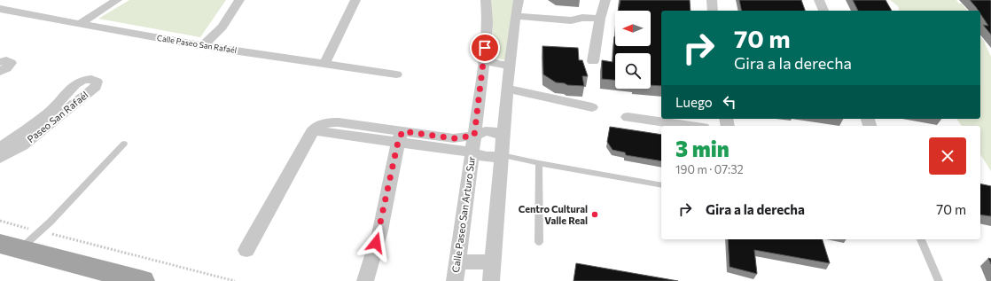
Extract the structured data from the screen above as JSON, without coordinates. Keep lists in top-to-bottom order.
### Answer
{
  "streets": {
    "street": ["Calle Paseo San Rafaél", "Paseo San Rafaél", "Calle Paseo San Arturo Sur"]
  },
  "places": ["Centro Cultural Valle Real"],
  "north": "left",
  "page": {
    "turn": ["70 m", "Gira a la derecha"],
    "then": "Luego",
    "heading": ["3 min", "190 m · 07:32"],
    "list": [
      {
        "name": "Gira a la derecha",
        "value": "70 m"
      }
    ]
  }
}
